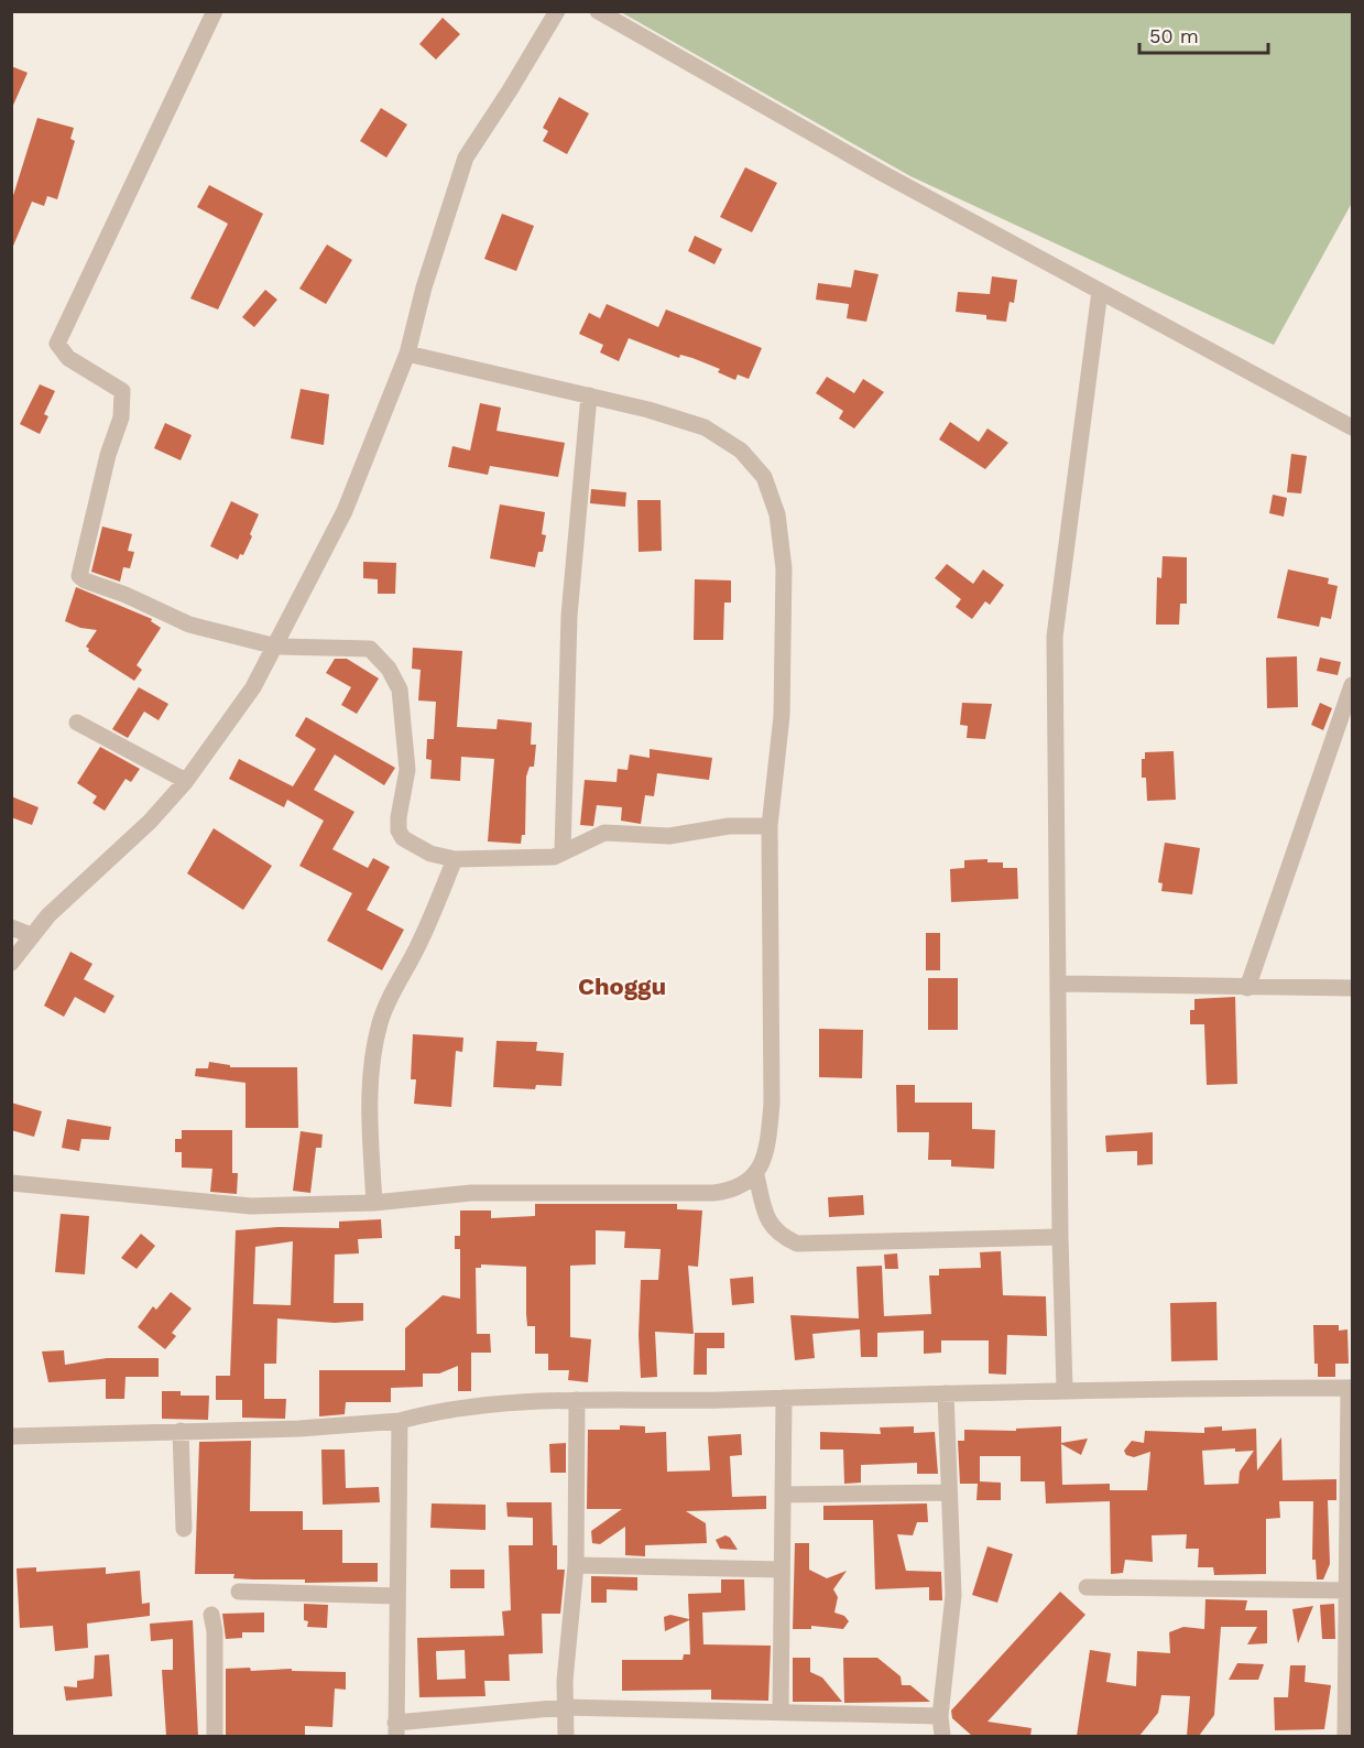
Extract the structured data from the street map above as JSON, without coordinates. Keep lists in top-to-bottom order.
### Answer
{
  "districts": ["Choggu"],
  "scale_bar": "50 m"
}
